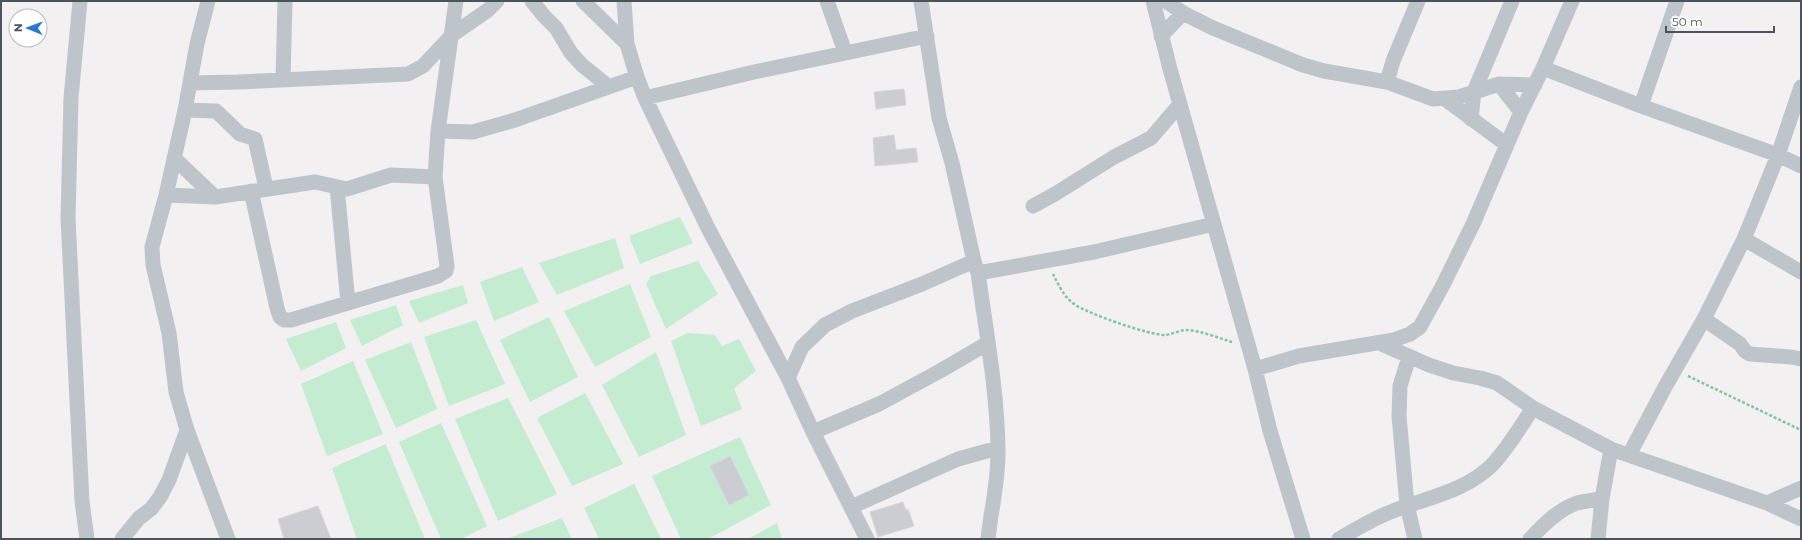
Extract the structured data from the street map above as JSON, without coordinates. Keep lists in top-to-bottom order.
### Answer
{
  "scale_bar": "50 m",
  "north": "left"
}
